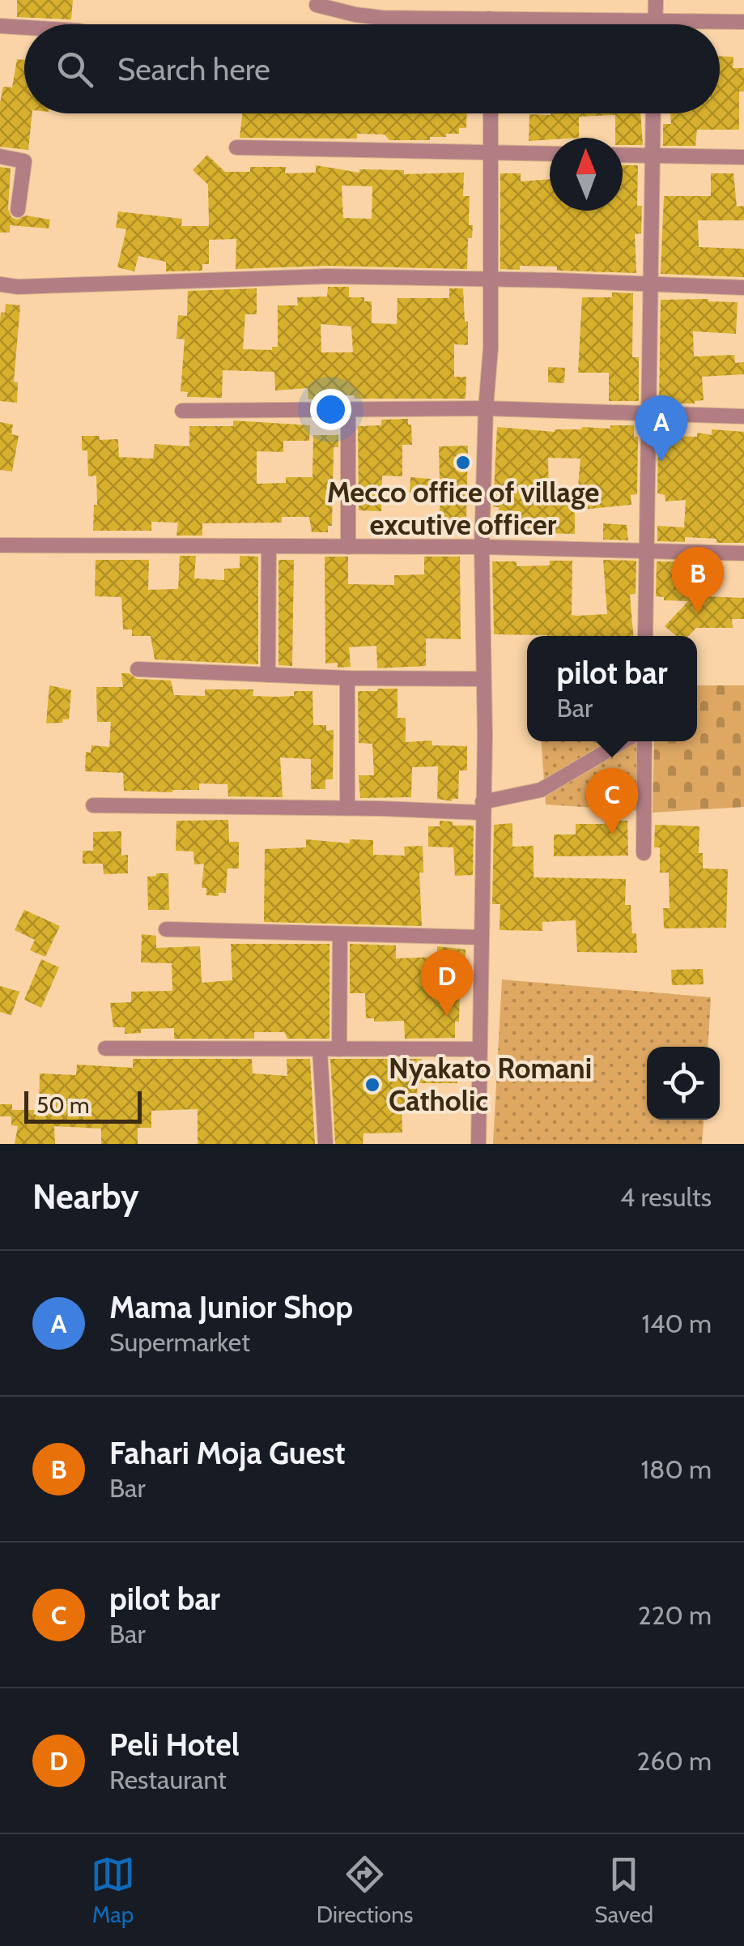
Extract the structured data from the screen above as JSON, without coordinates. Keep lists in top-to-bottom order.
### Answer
{
  "places": ["Mecco office of village excutive officer", "Nyakato Romani Catholic"],
  "scale_bar": "50 m",
  "north": "top",
  "page": {
    "search": "Search here",
    "pins": [
      "A",
      "B",
      "C",
      "D"
    ],
    "popup": ["pilot bar", "Bar"],
    "scale": "50 m",
    "heading": ["Nearby", "4 results"],
    "list": [
      {
        "mark": "A",
        "name": "Mama Junior Shop",
        "note": "Supermarket",
        "value": "140 m"
      },
      {
        "mark": "B",
        "name": "Fahari Moja Guest",
        "note": "Bar",
        "value": "180 m"
      },
      {
        "mark": "C",
        "name": "pilot bar",
        "note": "Bar",
        "value": "220 m"
      },
      {
        "mark": "D",
        "name": "Peli Hotel",
        "note": "Restaurant",
        "value": "260 m"
      }
    ],
    "nav": ["Map", "Directions", "Saved"]
  }
}
